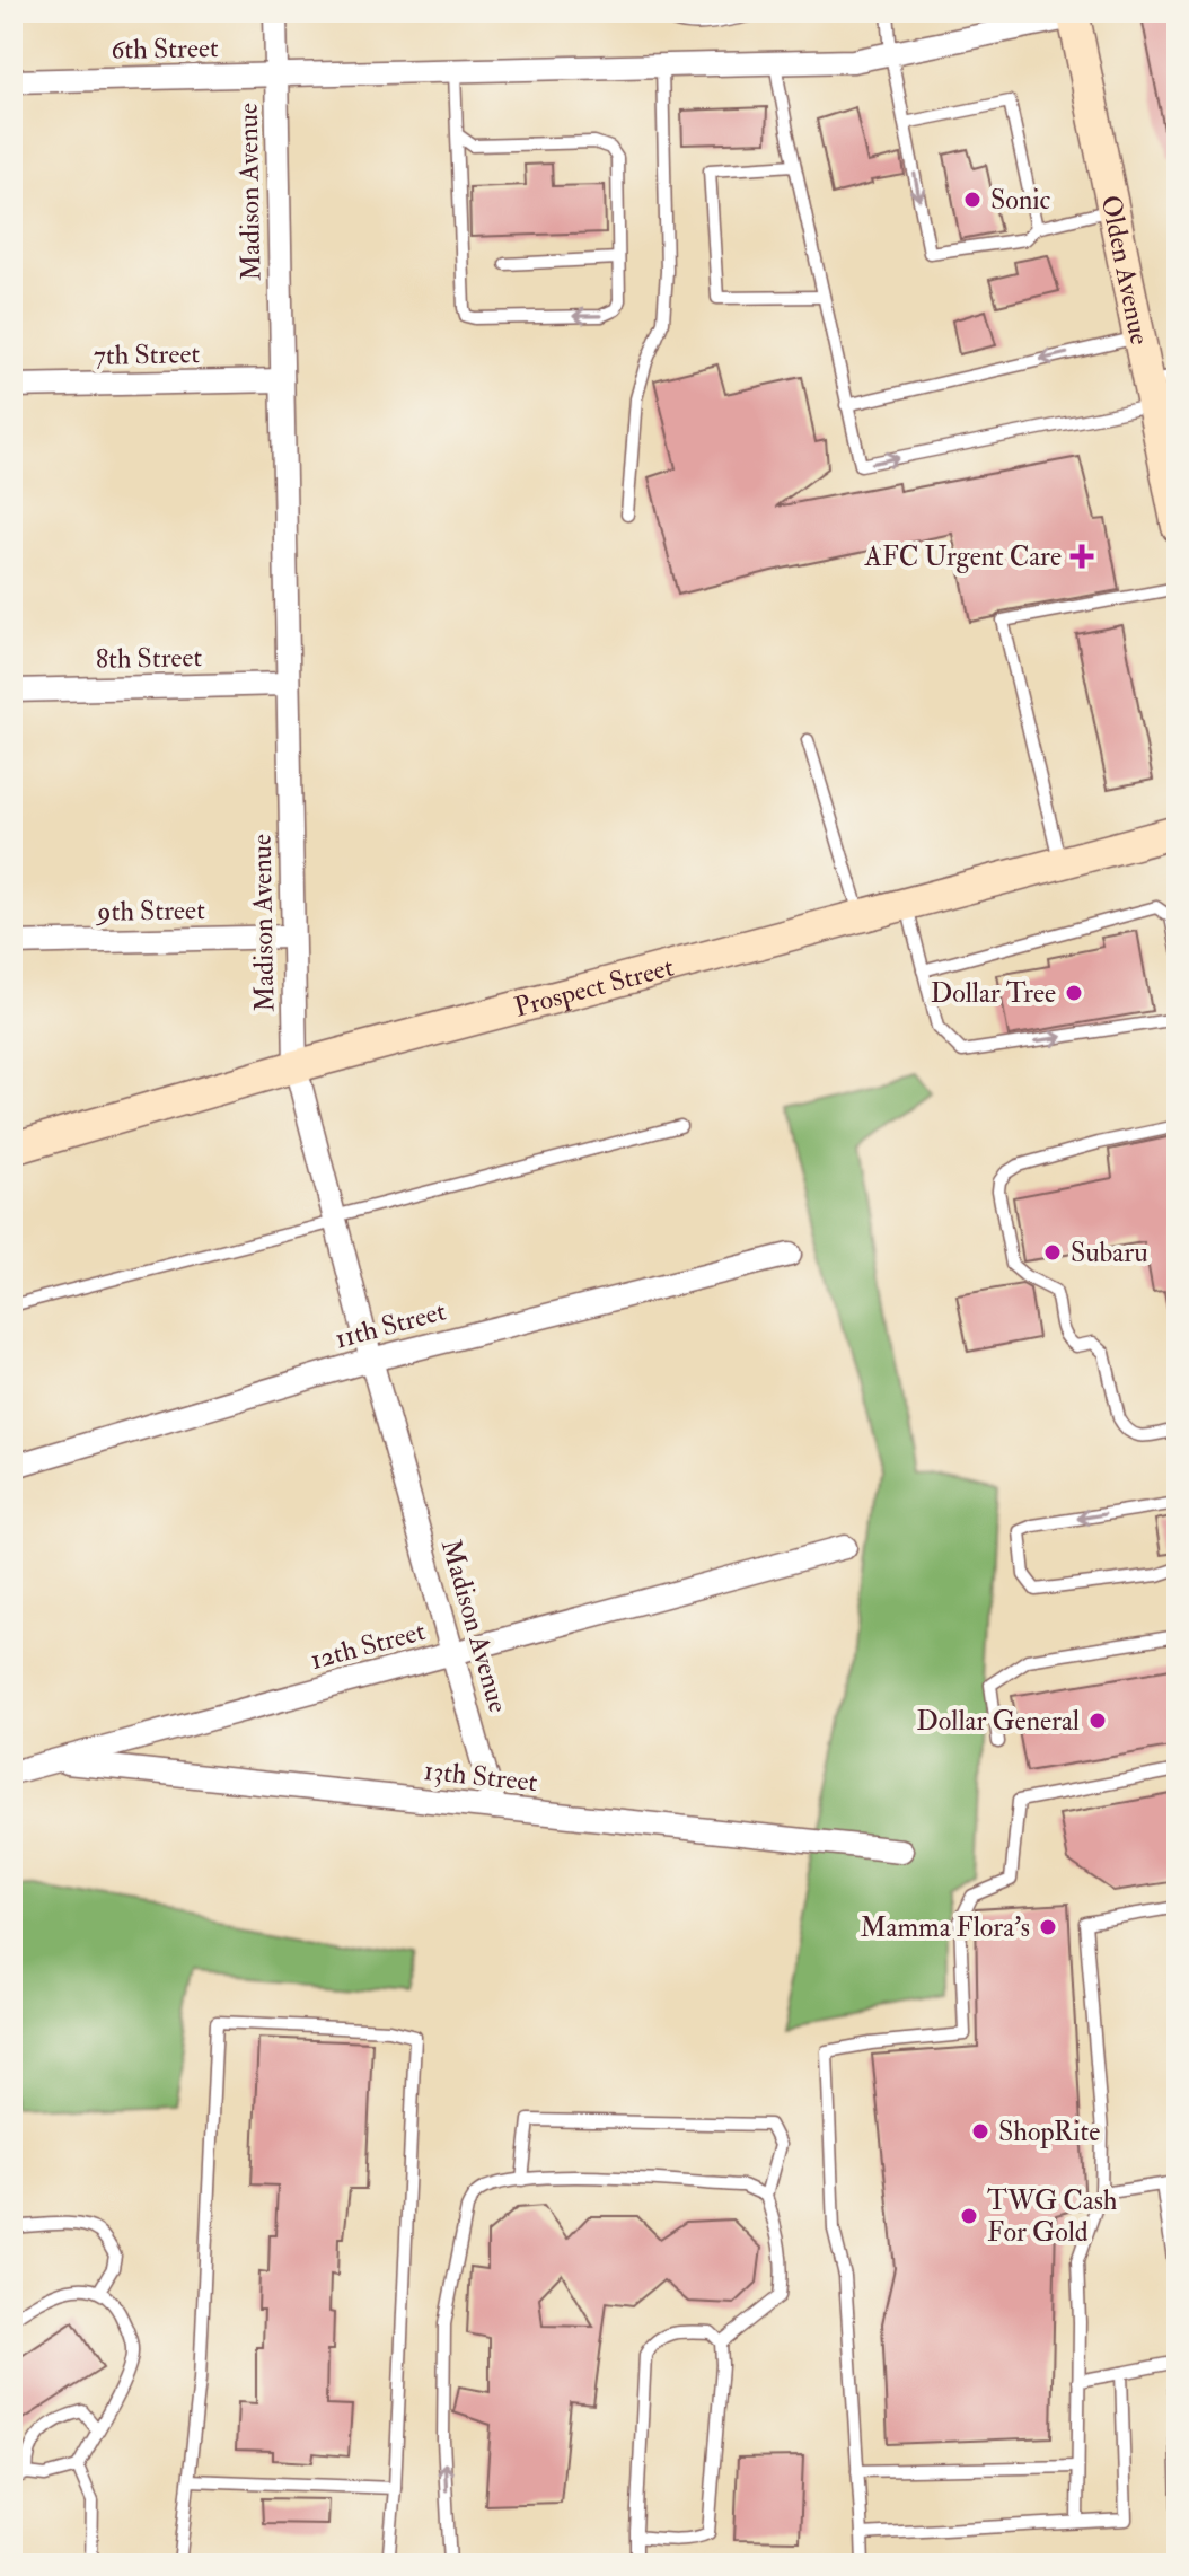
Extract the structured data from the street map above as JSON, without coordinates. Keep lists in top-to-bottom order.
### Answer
{
  "streets": {
    "street": [
      "6th Street",
      "Madison Avenue",
      "Olden Avenue",
      "7th Street",
      "8th Street",
      "9th Street",
      "Prospect Street",
      "11th Street",
      "12th Street",
      "13th Street"
    ]
  },
  "crossings": [
    ["6th Street", "Madison Avenue"],
    ["6th Street", "Olden Avenue"],
    ["Madison Avenue", "7th Street"],
    ["Madison Avenue", "8th Street"],
    ["Madison Avenue", "9th Street"],
    ["Madison Avenue", "Prospect Street"],
    ["Madison Avenue", "11th Street"],
    ["Madison Avenue", "12th Street"],
    ["Madison Avenue", "13th Street"],
    ["12th Street", "13th Street"]
  ],
  "places": {
    "other": [
      "Sonic",
      "Dollar Tree",
      "Subaru",
      "Dollar General",
      "Mamma Flora's",
      "ShopRite",
      "TWG Cash For Gold"
    ],
    "health": ["AFC Urgent Care"]
  }
}
